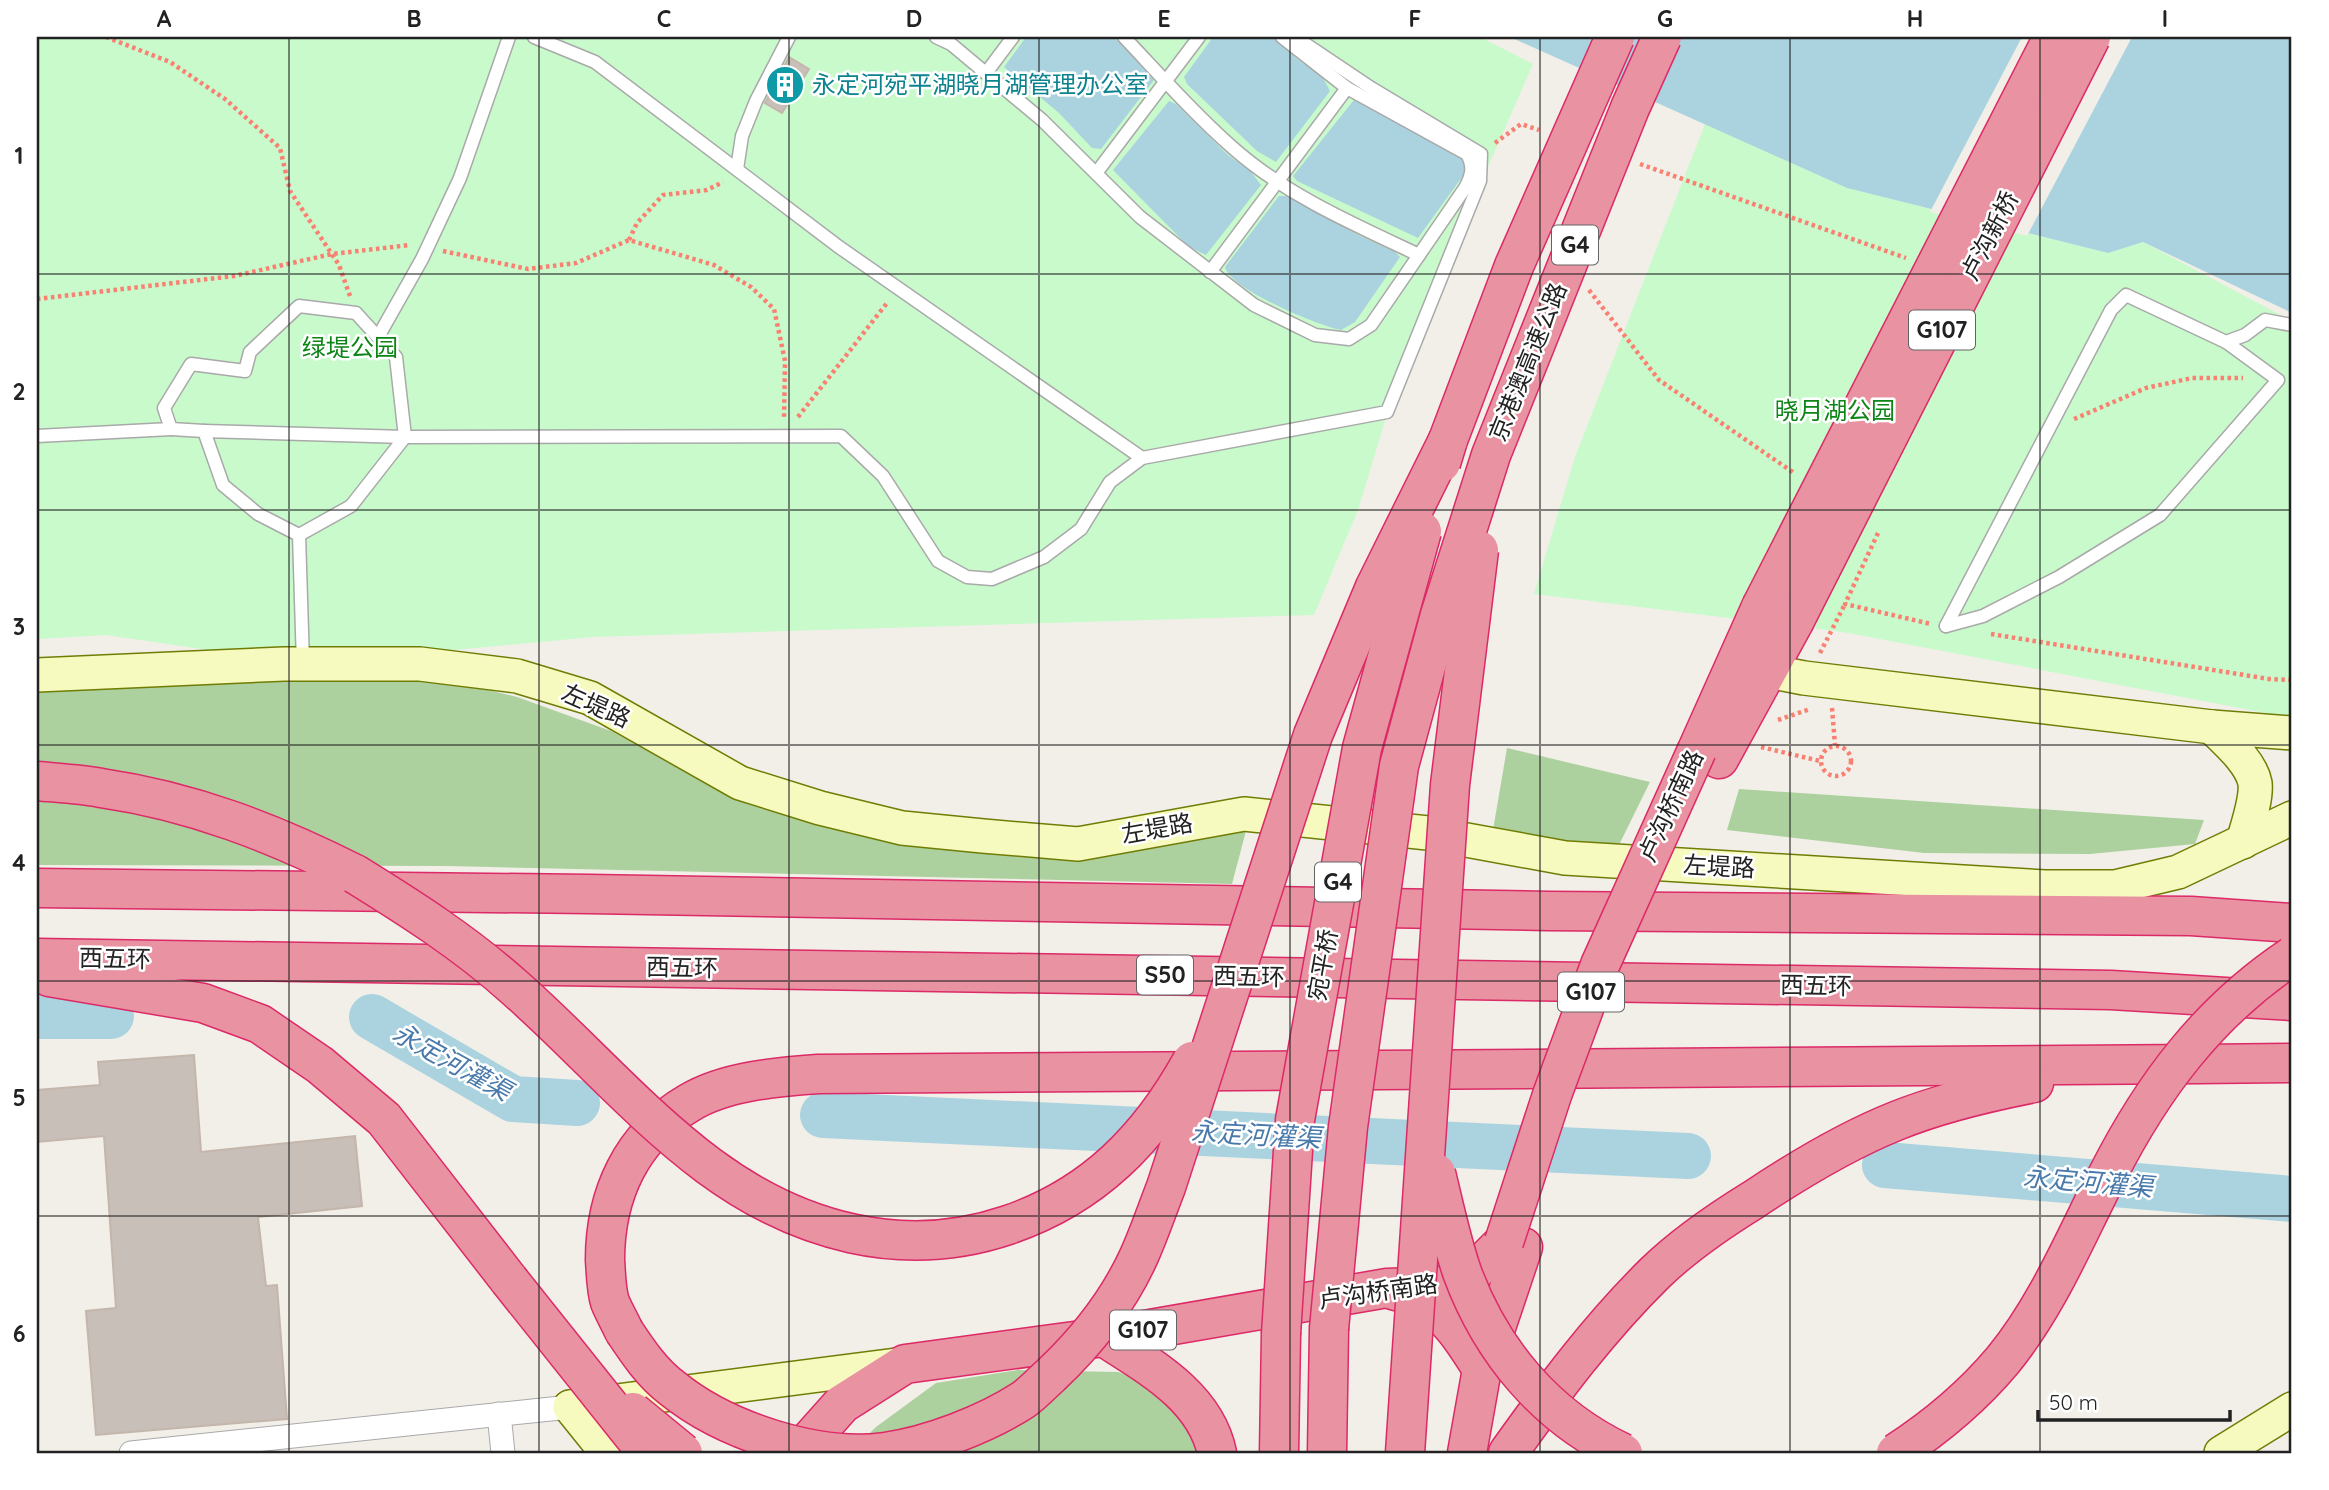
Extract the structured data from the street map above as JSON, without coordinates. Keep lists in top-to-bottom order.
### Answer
{
  "streets": {
    "highway": [
      "卢沟新桥",
      "G4",
      "G107",
      "京港澳高速公路",
      "卢沟桥南路",
      "西五环",
      "宛平桥",
      "S50"
    ],
    "main road": ["左堤路"]
  },
  "crossings": [
    ["卢沟新桥", "卢沟桥南路"],
    ["京港澳高速公路", "宛平桥"]
  ],
  "water": ["永定河灌渠"],
  "parks": ["绿堤公园", "晓月湖公园"],
  "places": {
    "building": ["永定河宛平湖晓月湖管理办公室"]
  },
  "scale_bar": "50 m",
  "grid": {
    "columns": [
      "A",
      "B",
      "C",
      "D",
      "E",
      "F",
      "G",
      "H",
      "I"
    ],
    "rows": [
      "1",
      "2",
      "3",
      "4",
      "5",
      "6"
    ]
  }
}
